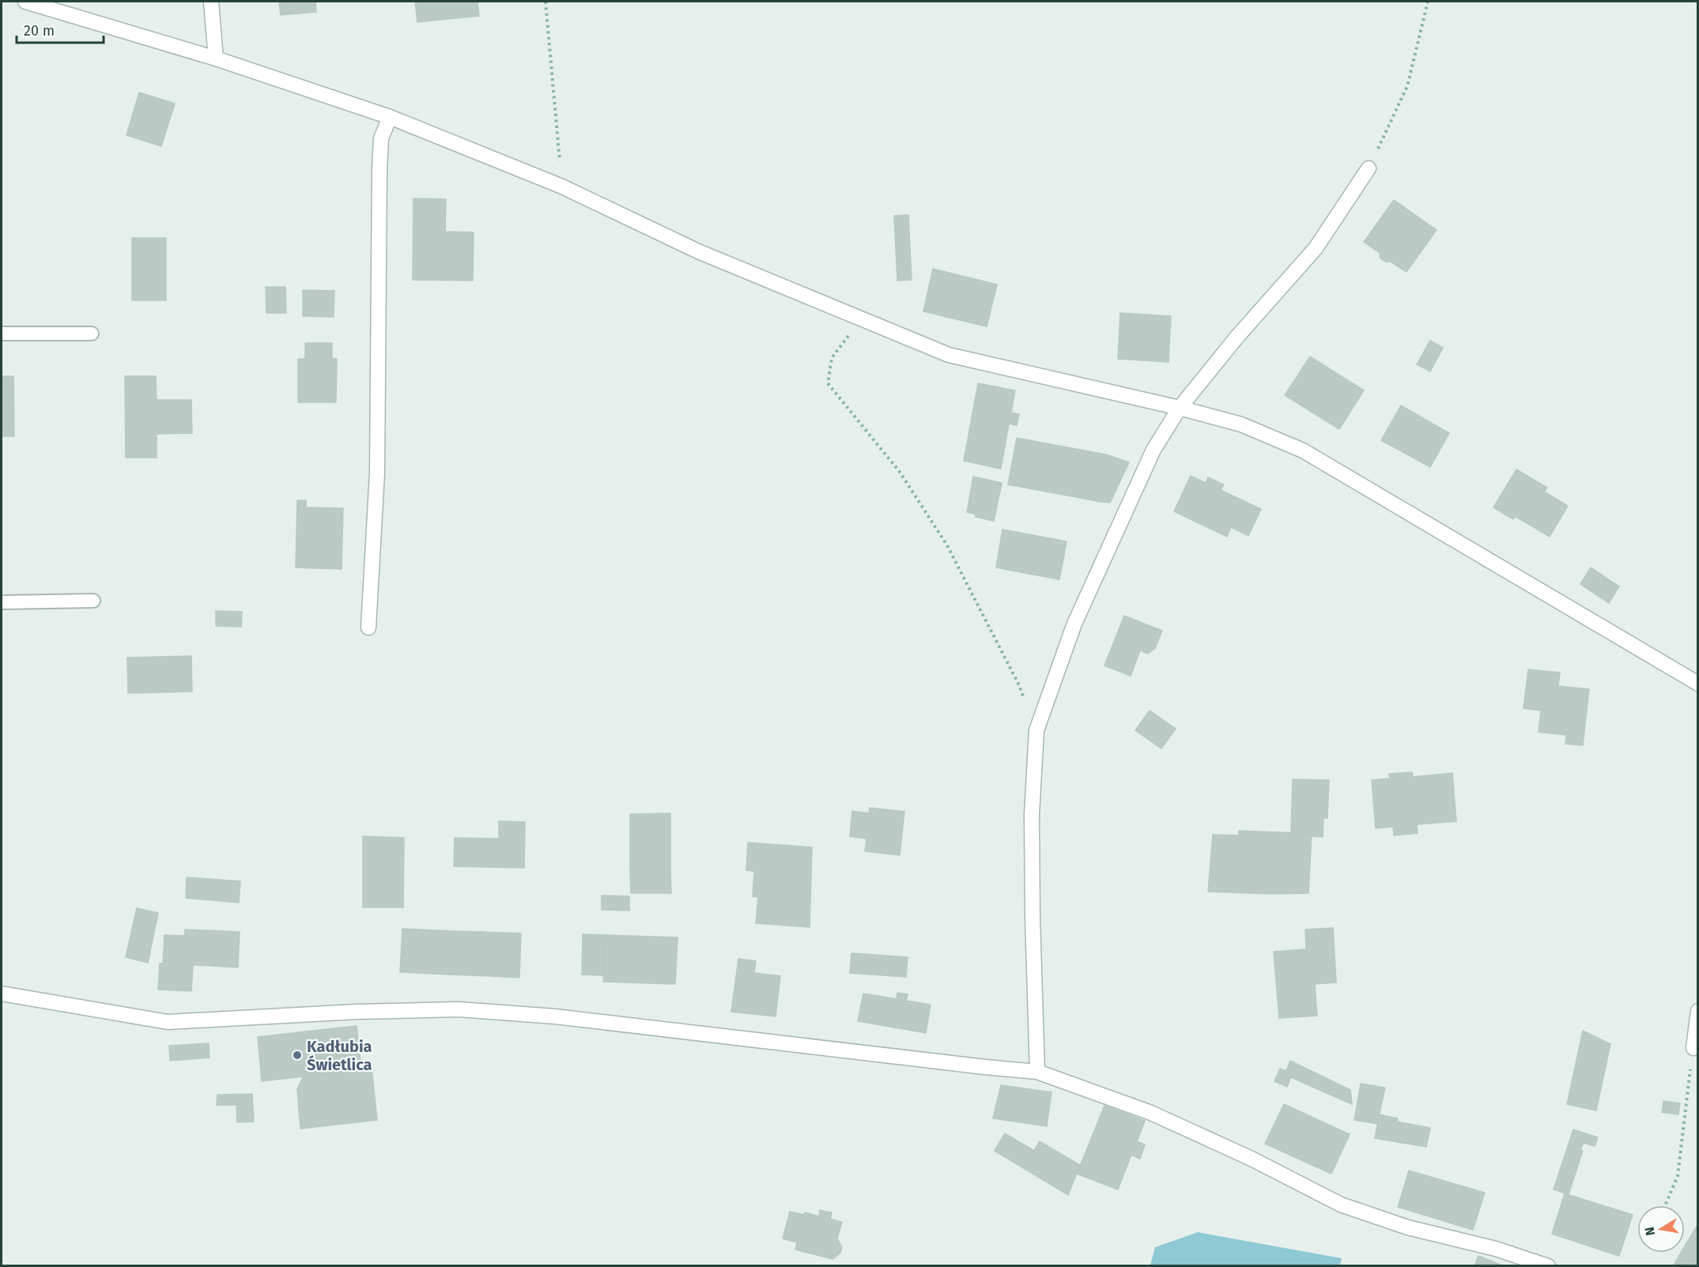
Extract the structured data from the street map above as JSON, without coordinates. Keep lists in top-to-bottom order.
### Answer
{
  "places": ["Kadłubia Świetlica"],
  "scale_bar": "20 m",
  "north": "left"
}
